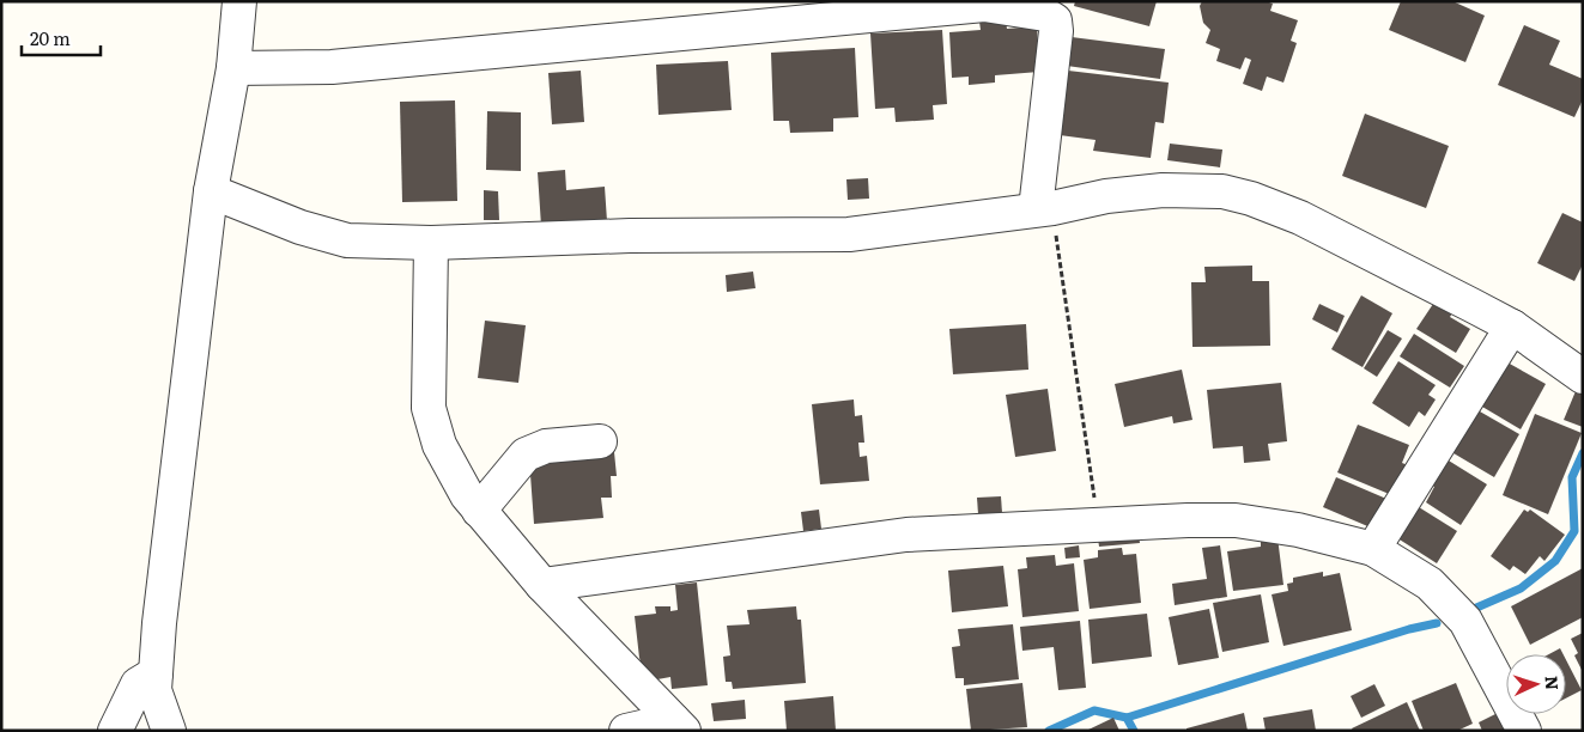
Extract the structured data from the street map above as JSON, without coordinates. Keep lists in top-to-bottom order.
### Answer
{
  "scale_bar": "20 m",
  "north": "right"
}
